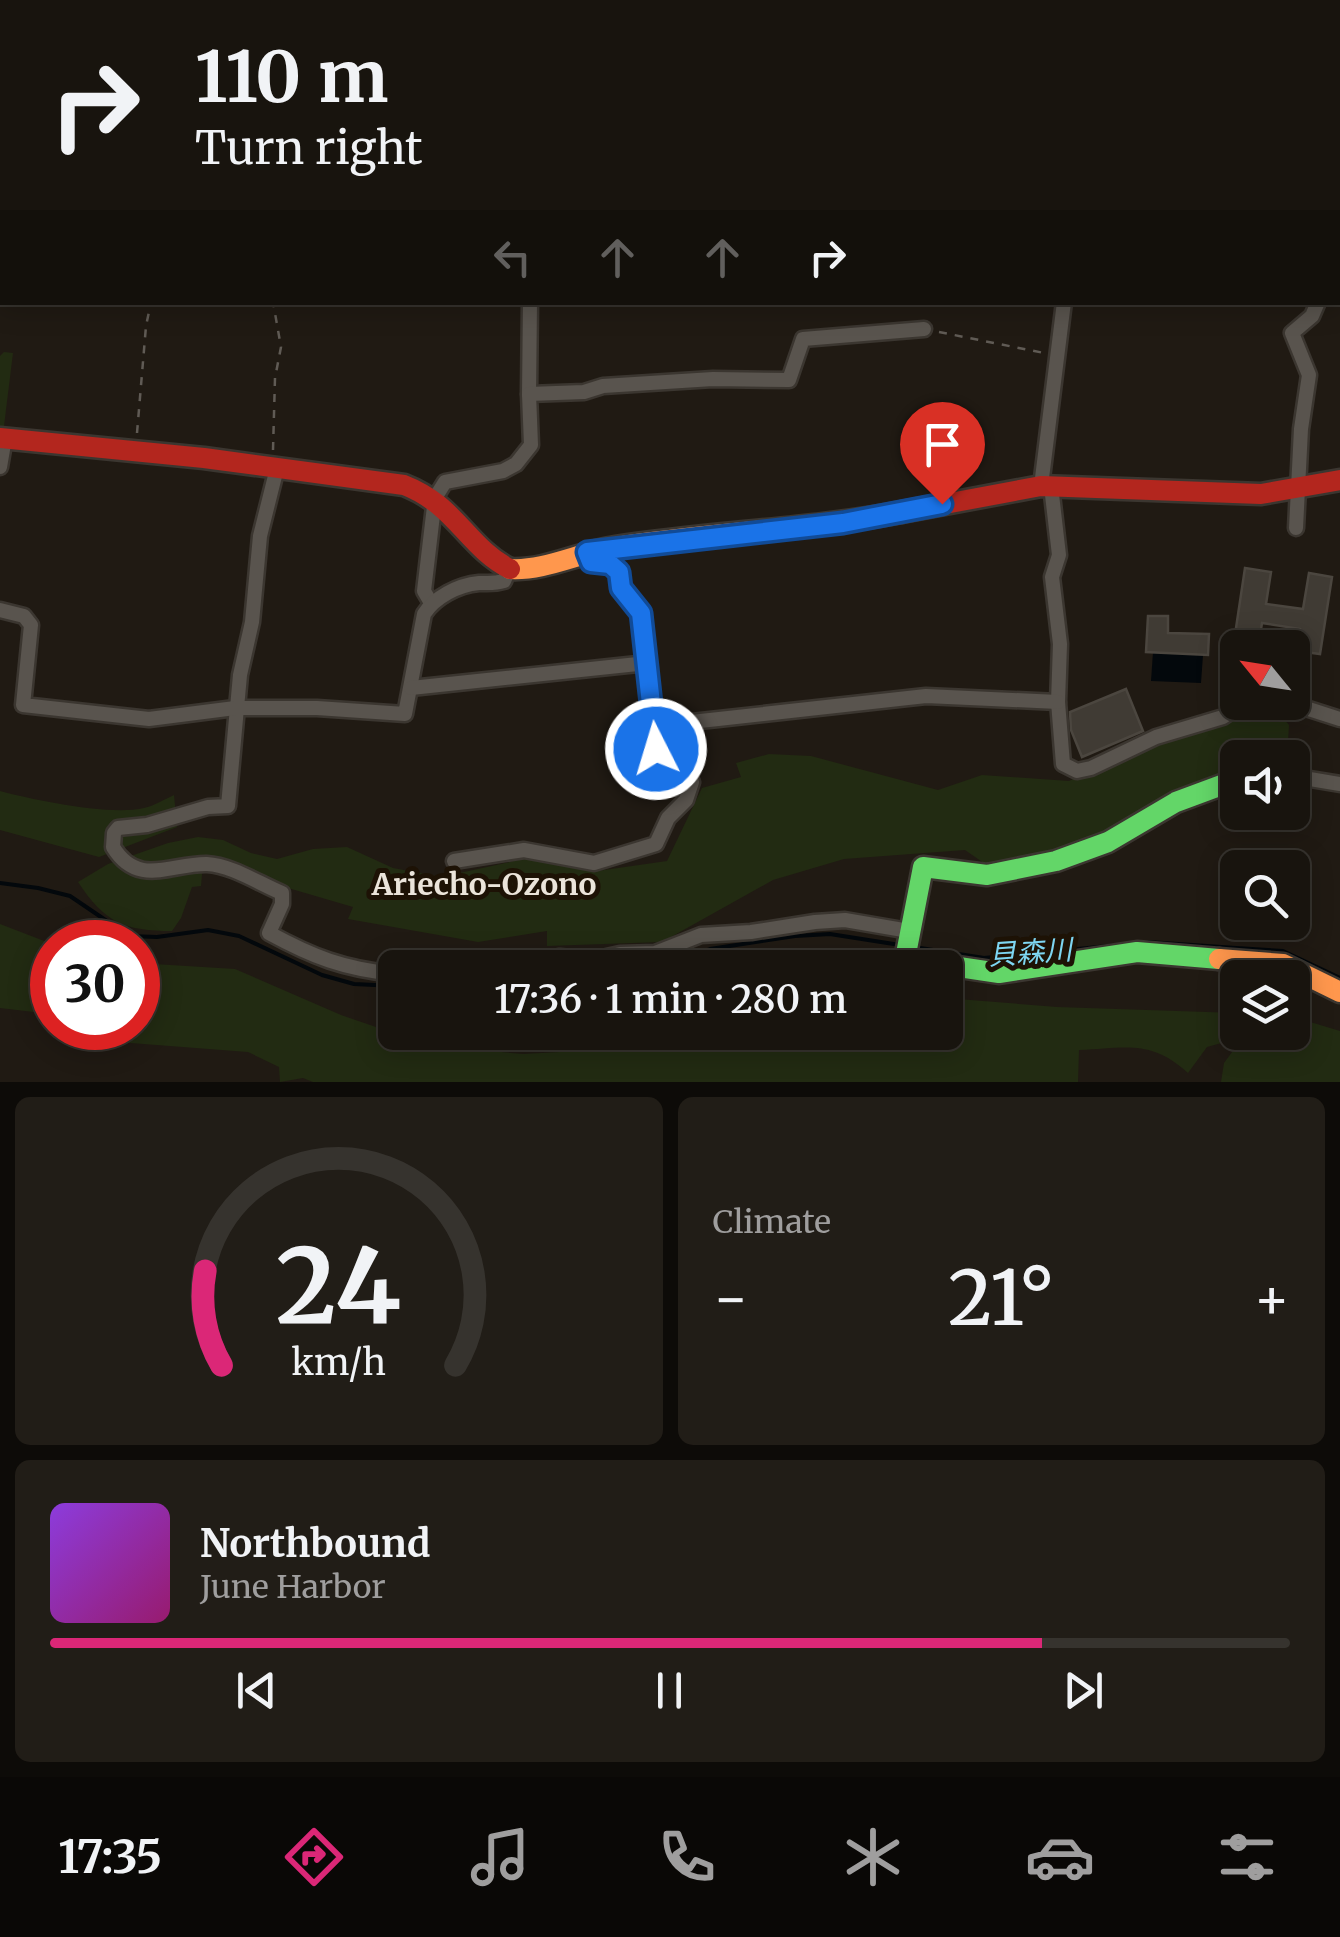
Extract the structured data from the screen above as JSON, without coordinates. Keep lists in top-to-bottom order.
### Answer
{
  "districts": ["Ariecho-Ozono"],
  "water": ["貝森川"],
  "north": "top left",
  "page": {
    "turn": ["110 m", "Turn right"],
    "limit": "30",
    "trip": "17:36 · 1 min · 280 m",
    "tile": "Climate",
    "heat": ["−", "21°", "+"],
    "song": ["Northbound", "June Harbor"],
    "tabs": "17:35",
    "gauge": ["24", "km/h"]
  }
}
